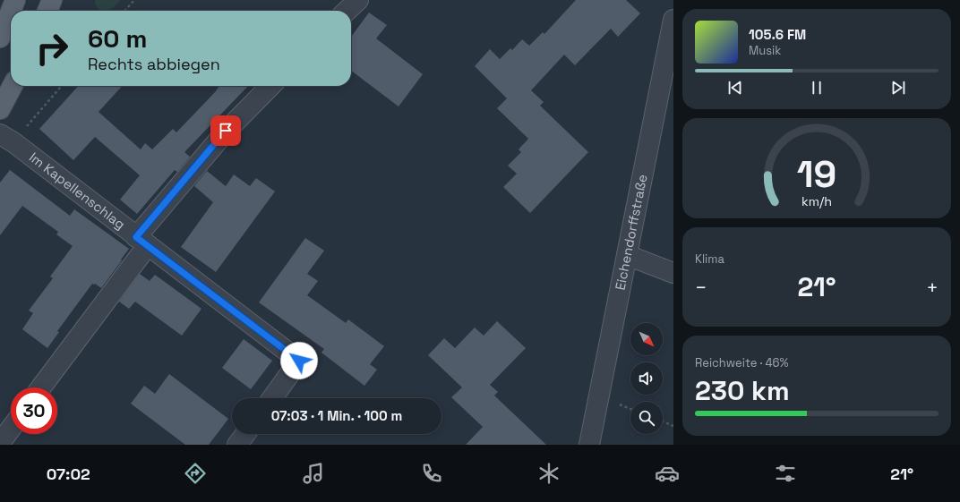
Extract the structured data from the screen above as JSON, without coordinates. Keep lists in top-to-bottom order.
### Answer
{
  "streets": {
    "street": ["Im Kapellenschlag", "Eichendorffstraße"]
  },
  "north": "bottom right",
  "page": {
    "turn": ["60 m", "Rechts abbiegen"],
    "song": ["105.6 FM", "Musik"],
    "tile": [
      "Klima",
      ["Reichweite · 46%", "230 km"]
    ],
    "heat": ["−", "21°", "+"],
    "limit": "30",
    "trip": "07:03 · 1 Min. · 100 m",
    "tabs": ["07:02", "21°"],
    "gauge": ["19", "km/h"]
  }
}
